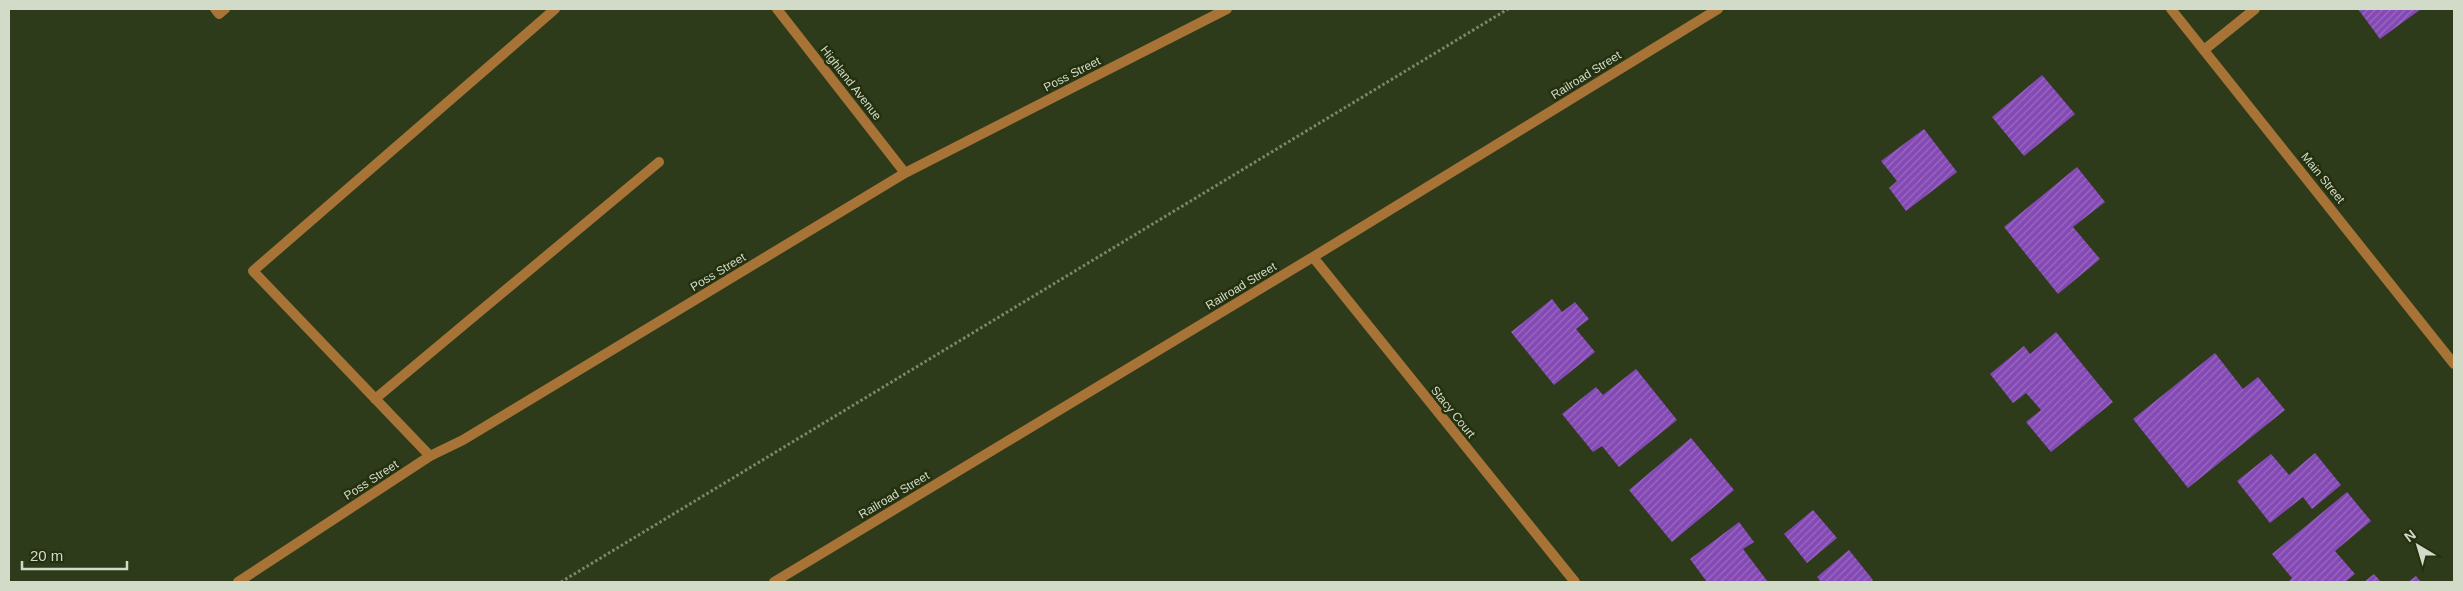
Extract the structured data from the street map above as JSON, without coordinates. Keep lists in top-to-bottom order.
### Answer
{
  "streets": {
    "street": [
      "Poss Street",
      "Railroad Street",
      "Highland Avenue",
      "Main Street",
      "Stacy Court"
    ]
  },
  "crossings": [
    ["Poss Street", "Highland Avenue"],
    ["Railroad Street", "Stacy Court"]
  ],
  "scale_bar": "20 m",
  "north": "top left"
}
